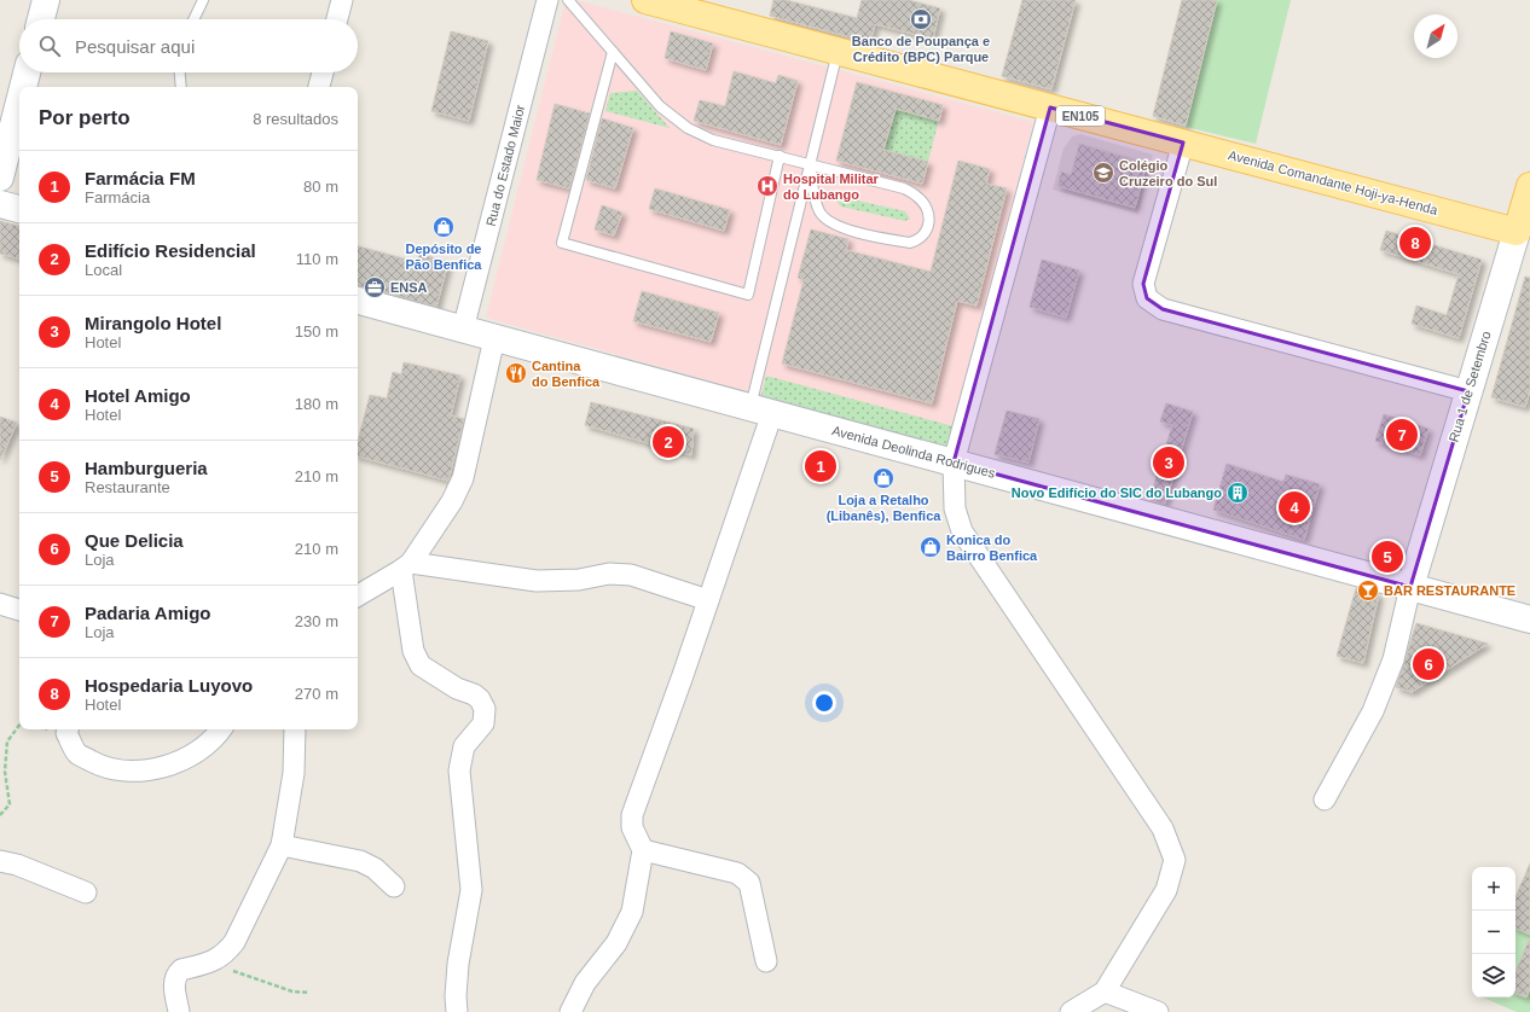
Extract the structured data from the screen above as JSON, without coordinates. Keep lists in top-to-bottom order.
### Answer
{
  "streets": {
    "main road": ["EN105", "Avenida Comandante Hoji-ya-Henda", "Rua 1 de Setembro"],
    "street": ["Rua do Estado Maior", "Avenida Deolinda Rodrigues"]
  },
  "crossings": [
    ["Rua do Estado Maior", "Avenida Deolinda Rodrigues"],
    ["Avenida Comandante Hoji-ya-Henda", "Rua 1 de Setembro"],
    ["Rua 1 de Setembro", "Avenida Deolinda Rodrigues"]
  ],
  "places": {
    "bank": ["Banco de Poupança e Crédito (BPC) Parque"],
    "school or university": ["Colégio Cruzeiro do Sul"],
    "hospital": ["Hospital Militar do Lubango"],
    "shop": ["Depósito de Pão Benfica", "Loja a Retalho (Libanês), Benfica", "Konica do Bairro Benfica"],
    "office": ["ENSA"],
    "restaurant": ["Cantina do Benfica"],
    "building": ["Novo Edifício do SIC do Lubango"],
    "bar": ["BAR RESTAURANTE"]
  },
  "north": "top right",
  "page": {
    "search": "Pesquisar aqui",
    "heading": ["Por perto", "8 resultados"],
    "list": [
      {
        "mark": "1",
        "name": "Farmácia FM",
        "note": "Farmácia",
        "value": "80 m"
      },
      {
        "mark": "2",
        "name": "Edifício Residencial",
        "note": "Local",
        "value": "110 m"
      },
      {
        "mark": "3",
        "name": "Mirangolo Hotel",
        "note": "Hotel",
        "value": "150 m"
      },
      {
        "mark": "4",
        "name": "Hotel Amigo",
        "note": "Hotel",
        "value": "180 m"
      },
      {
        "mark": "5",
        "name": "Hamburgueria",
        "note": "Restaurante",
        "value": "210 m"
      },
      {
        "mark": "6",
        "name": "Que Delicia",
        "note": "Loja",
        "value": "210 m"
      },
      {
        "mark": "7",
        "name": "Padaria Amigo",
        "note": "Loja",
        "value": "230 m"
      },
      {
        "mark": "8",
        "name": "Hospedaria Luyovo",
        "note": "Hotel",
        "value": "270 m"
      }
    ],
    "pins": [
      "8",
      "7",
      "2",
      "3",
      "1",
      "4",
      "5",
      "6"
    ],
    "map_buttons": ["+", "−"]
  }
}
